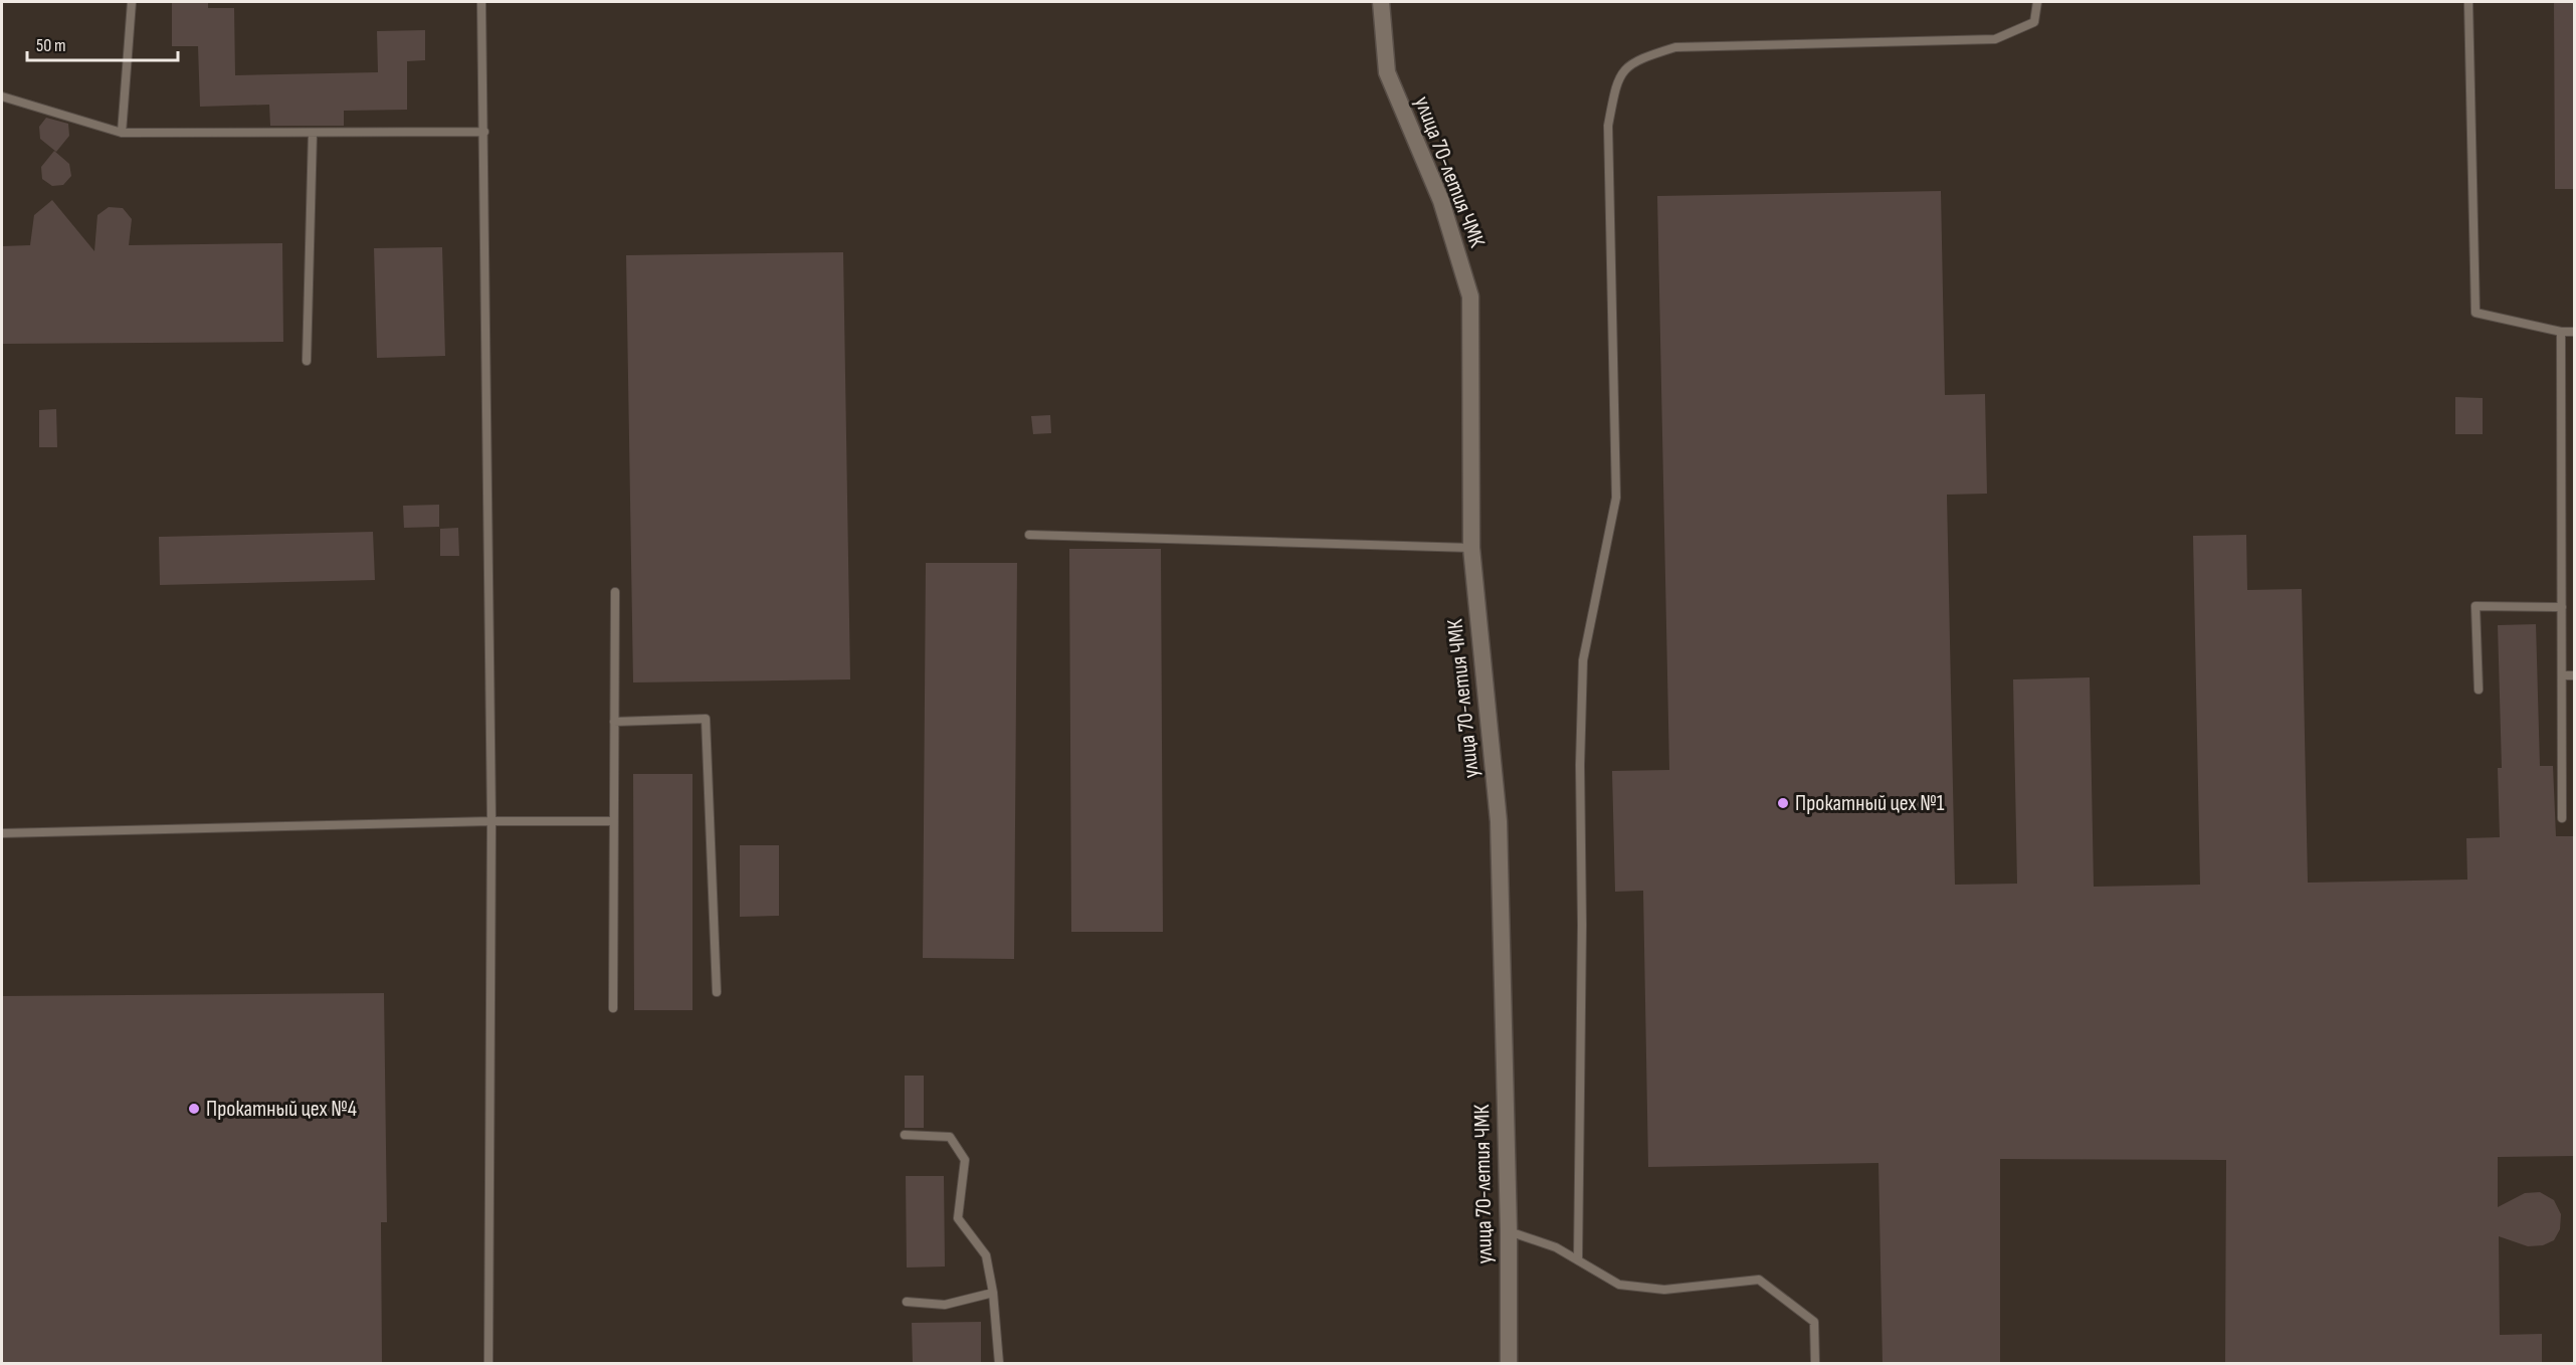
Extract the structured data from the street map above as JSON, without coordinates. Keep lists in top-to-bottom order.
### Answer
{
  "streets": {
    "street": ["улица 70-летия ЧМК"]
  },
  "places": ["Прокатный цех №1", "Прокатный цех №4"],
  "scale_bar": "50 m"
}
